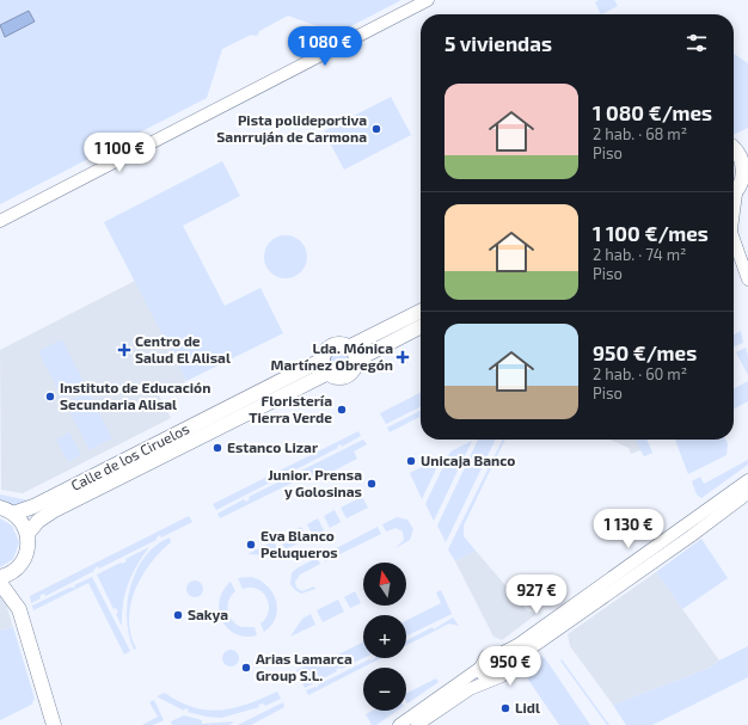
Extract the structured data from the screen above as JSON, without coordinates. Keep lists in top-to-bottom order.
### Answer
{
  "streets": {
    "main road": ["Calle de los Ciruelos"]
  },
  "places": {
    "other": [
      "Pista polideportiva Sanrruján de Carmona",
      "Instituto de Educación Secundaria Alisal",
      "Floristería Tierra Verde",
      "Estanco Lizar",
      "Unicaja Banco",
      "Junior. Prensa y Golosinas",
      "Eva Blanco Peluqueros",
      "Sakya",
      "Arias Lamarca Group S.L.",
      "Lidl"
    ],
    "health": ["Centro de Salud El Alisal", "Lda. Mónica Martínez Obregón"]
  },
  "north": "top",
  "page": {
    "heading": "5 viviendas",
    "price": [
      "1 080 €",
      "1 100 €",
      "1 130 €",
      "927 €",
      "950 €"
    ],
    "list": [
      {
        "name": "1 080 €/mes",
        "note": "2 hab. · 68 m² · Piso"
      },
      {
        "name": "1 100 €/mes",
        "note": "2 hab. · 74 m² · Piso"
      },
      {
        "name": "950 €/mes",
        "note": "2 hab. · 60 m² · Piso"
      }
    ],
    "map_buttons": ["+", "−"]
  }
}
